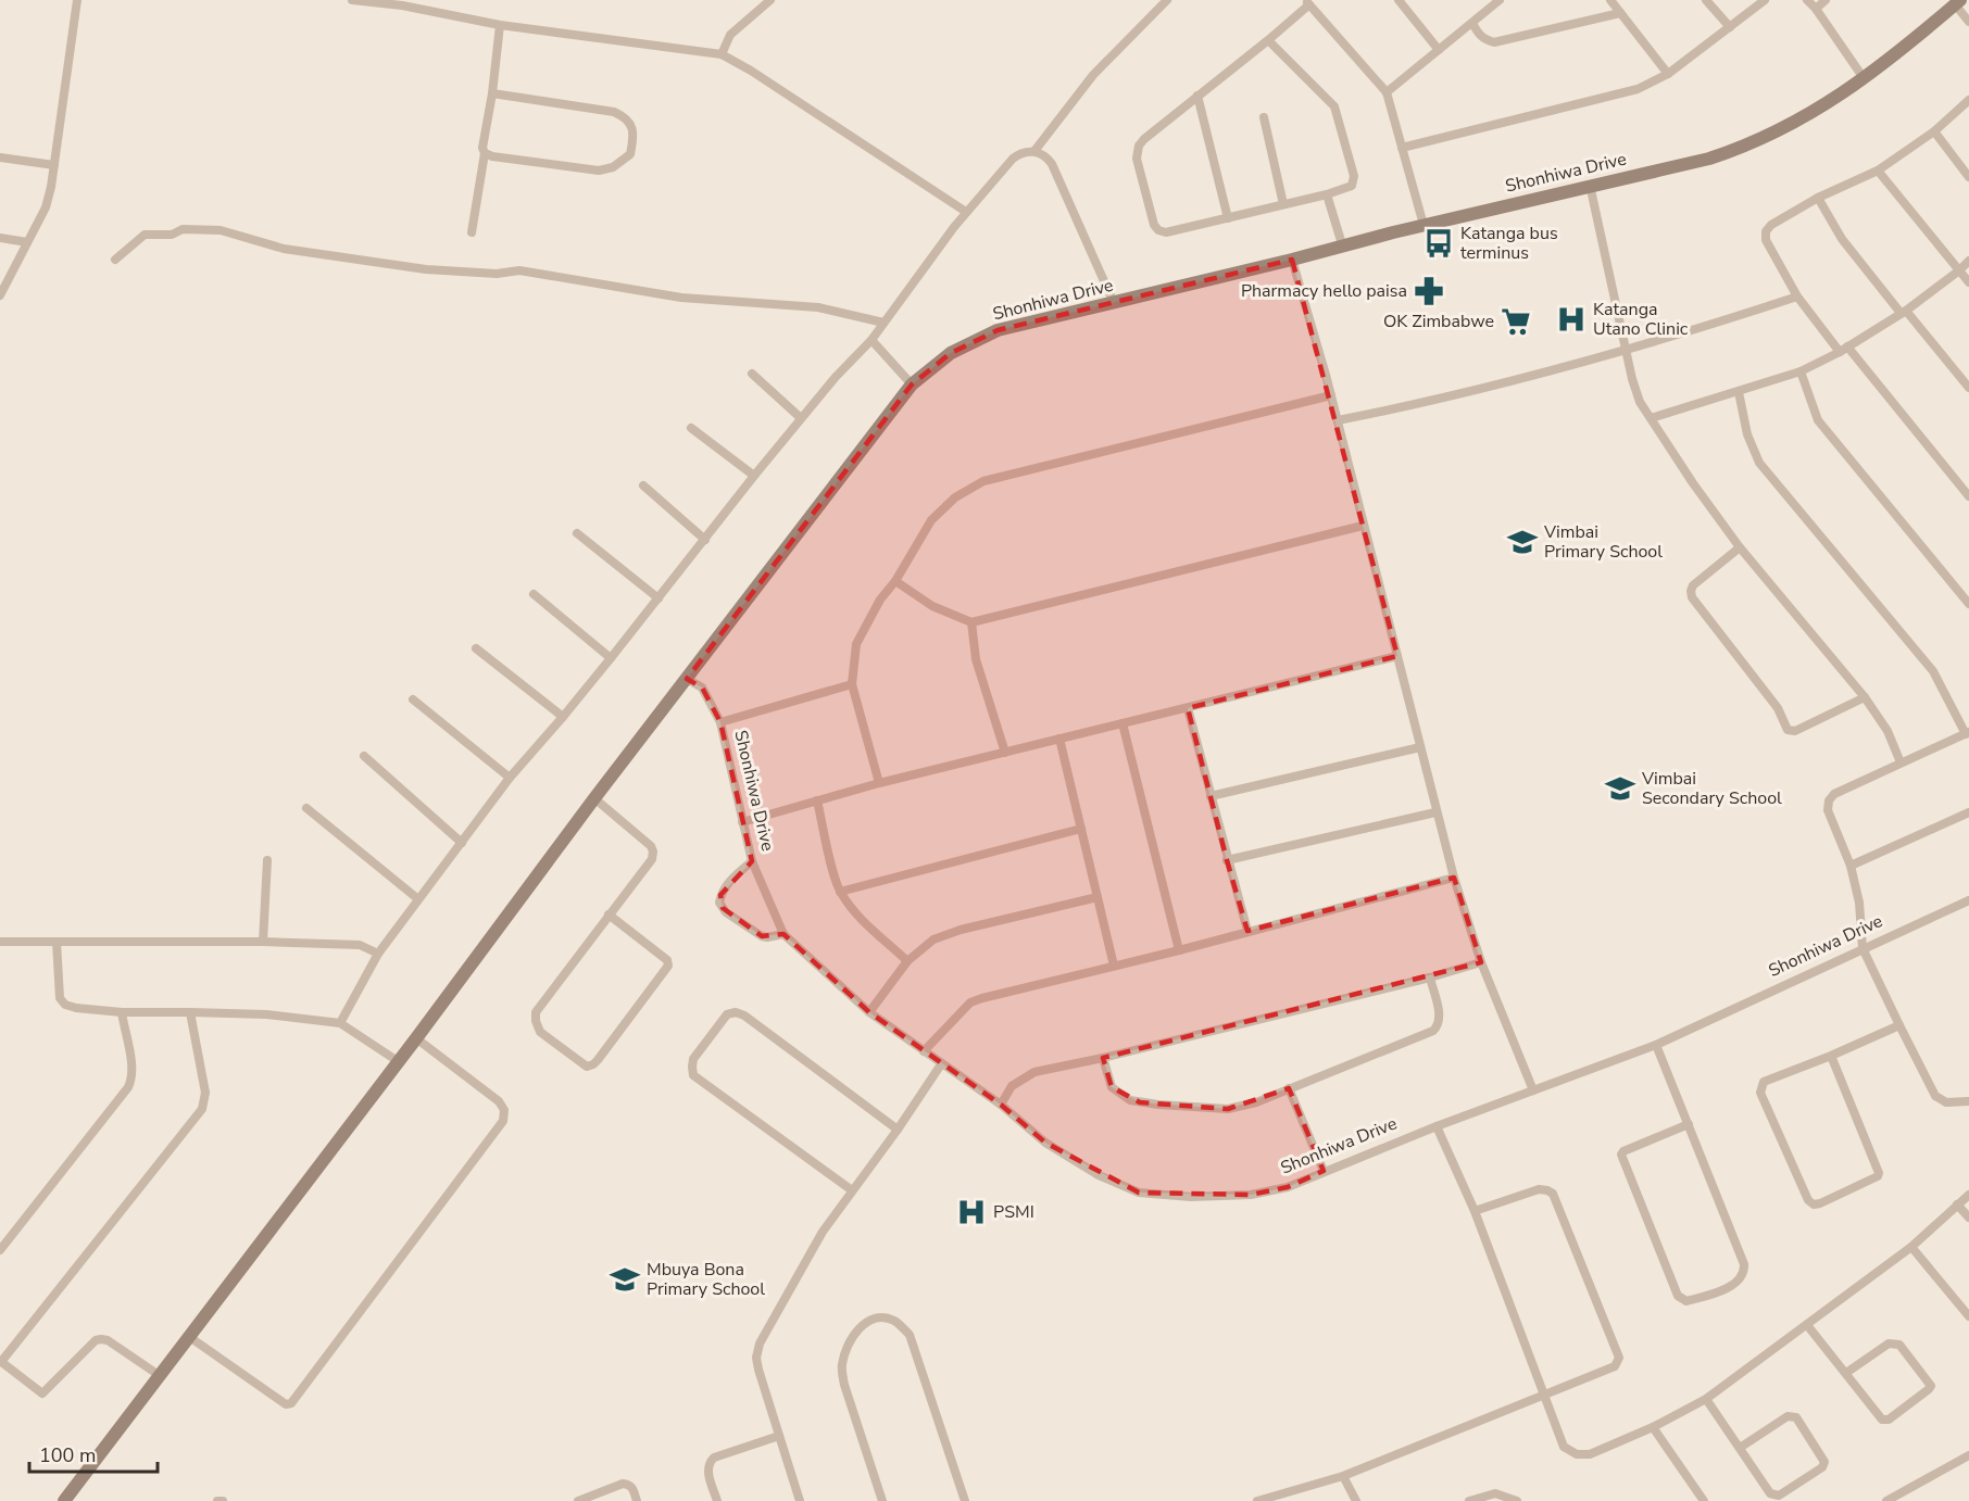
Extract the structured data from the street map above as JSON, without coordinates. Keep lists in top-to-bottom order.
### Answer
{
  "streets": {
    "street": ["Shonhiwa Drive"]
  },
  "places": {
    "bus stop": ["Katanga bus terminus"],
    "pharmacy": ["Pharmacy hello paisa"],
    "hospital": ["Katanga Utano Clinic", "PSMI"],
    "supermarket": ["OK Zimbabwe"],
    "school or university": ["Vimbai Primary School", "Vimbai Secondary School", "Mbuya Bona Primary School"]
  },
  "scale_bar": "100 m"
}
